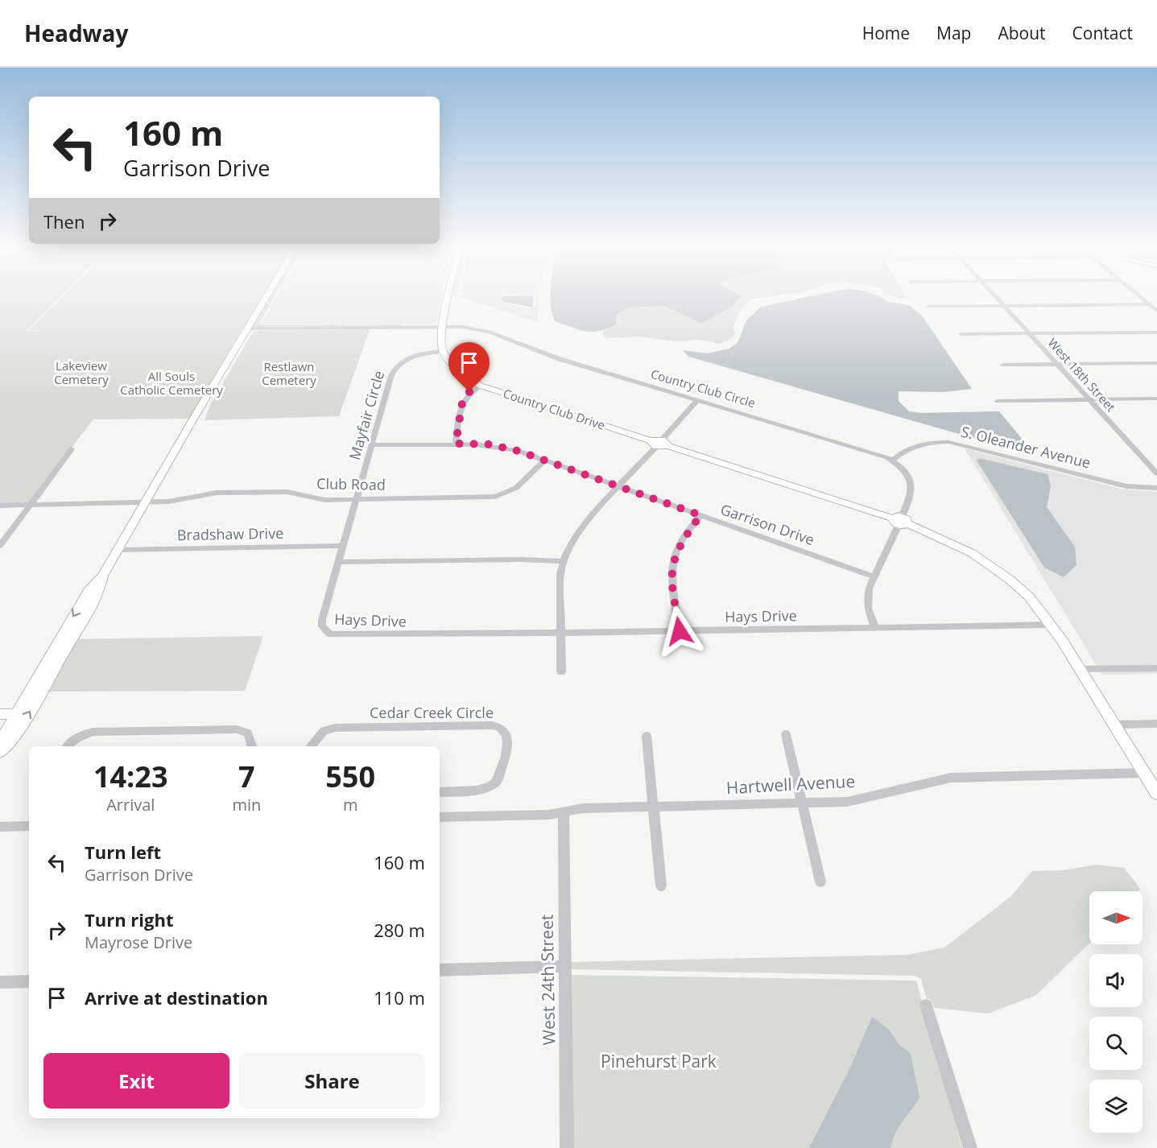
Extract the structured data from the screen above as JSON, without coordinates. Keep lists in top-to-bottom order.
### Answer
{
  "streets": {
    "street": [
      "West 18th Street",
      "Country Club Circle",
      "Country Club Drive",
      "Mayfair Circle",
      "S. Oleander Avenue",
      "Club Road",
      "Garrison Drive",
      "Bradshaw Drive",
      "Hays Drive",
      "Cedar Creek Circle",
      "Hartwell Avenue",
      "West 24th Street"
    ]
  },
  "crossings": [
    ["Country Club Circle", "Country Club Drive"],
    ["Country Club Circle", "S. Oleander Avenue"],
    ["Country Club Circle", "Garrison Drive"],
    ["Country Club Circle", "Hays Drive"],
    ["Country Club Drive", "Mayfair Circle"],
    ["Country Club Drive", "Hays Drive"],
    ["Country Club Drive", "Hartwell Avenue"],
    ["Mayfair Circle", "Club Road"],
    ["Mayfair Circle", "Garrison Drive"],
    ["Mayfair Circle", "Bradshaw Drive"],
    ["Mayfair Circle", "Hays Drive"],
    ["Club Road", "Garrison Drive"],
    ["Hartwell Avenue", "West 24th Street"]
  ],
  "parks": [
    "Lakeview Cemetery",
    "Restlawn Cemetery",
    "All Souls Catholic Cemetery",
    "Pinehurst Park"
  ],
  "north": "right",
  "page": {
    "header": "Headway",
    "nav": [
      "Home",
      "Map",
      "About",
      "Contact"
    ],
    "turn": ["160 m", "Garrison Drive"],
    "then": "Then",
    "eta": [
      "14:23",
      "Arrival",
      "7",
      "min",
      "550",
      "m"
    ],
    "list": [
      {
        "name": "Turn left",
        "note": "Garrison Drive",
        "value": "160 m"
      },
      {
        "name": "Turn right",
        "note": "Mayrose Drive",
        "value": "280 m"
      },
      {
        "name": "Arrive at destination",
        "value": "110 m"
      }
    ],
    "buttons": ["Exit", "Share"]
  }
}
